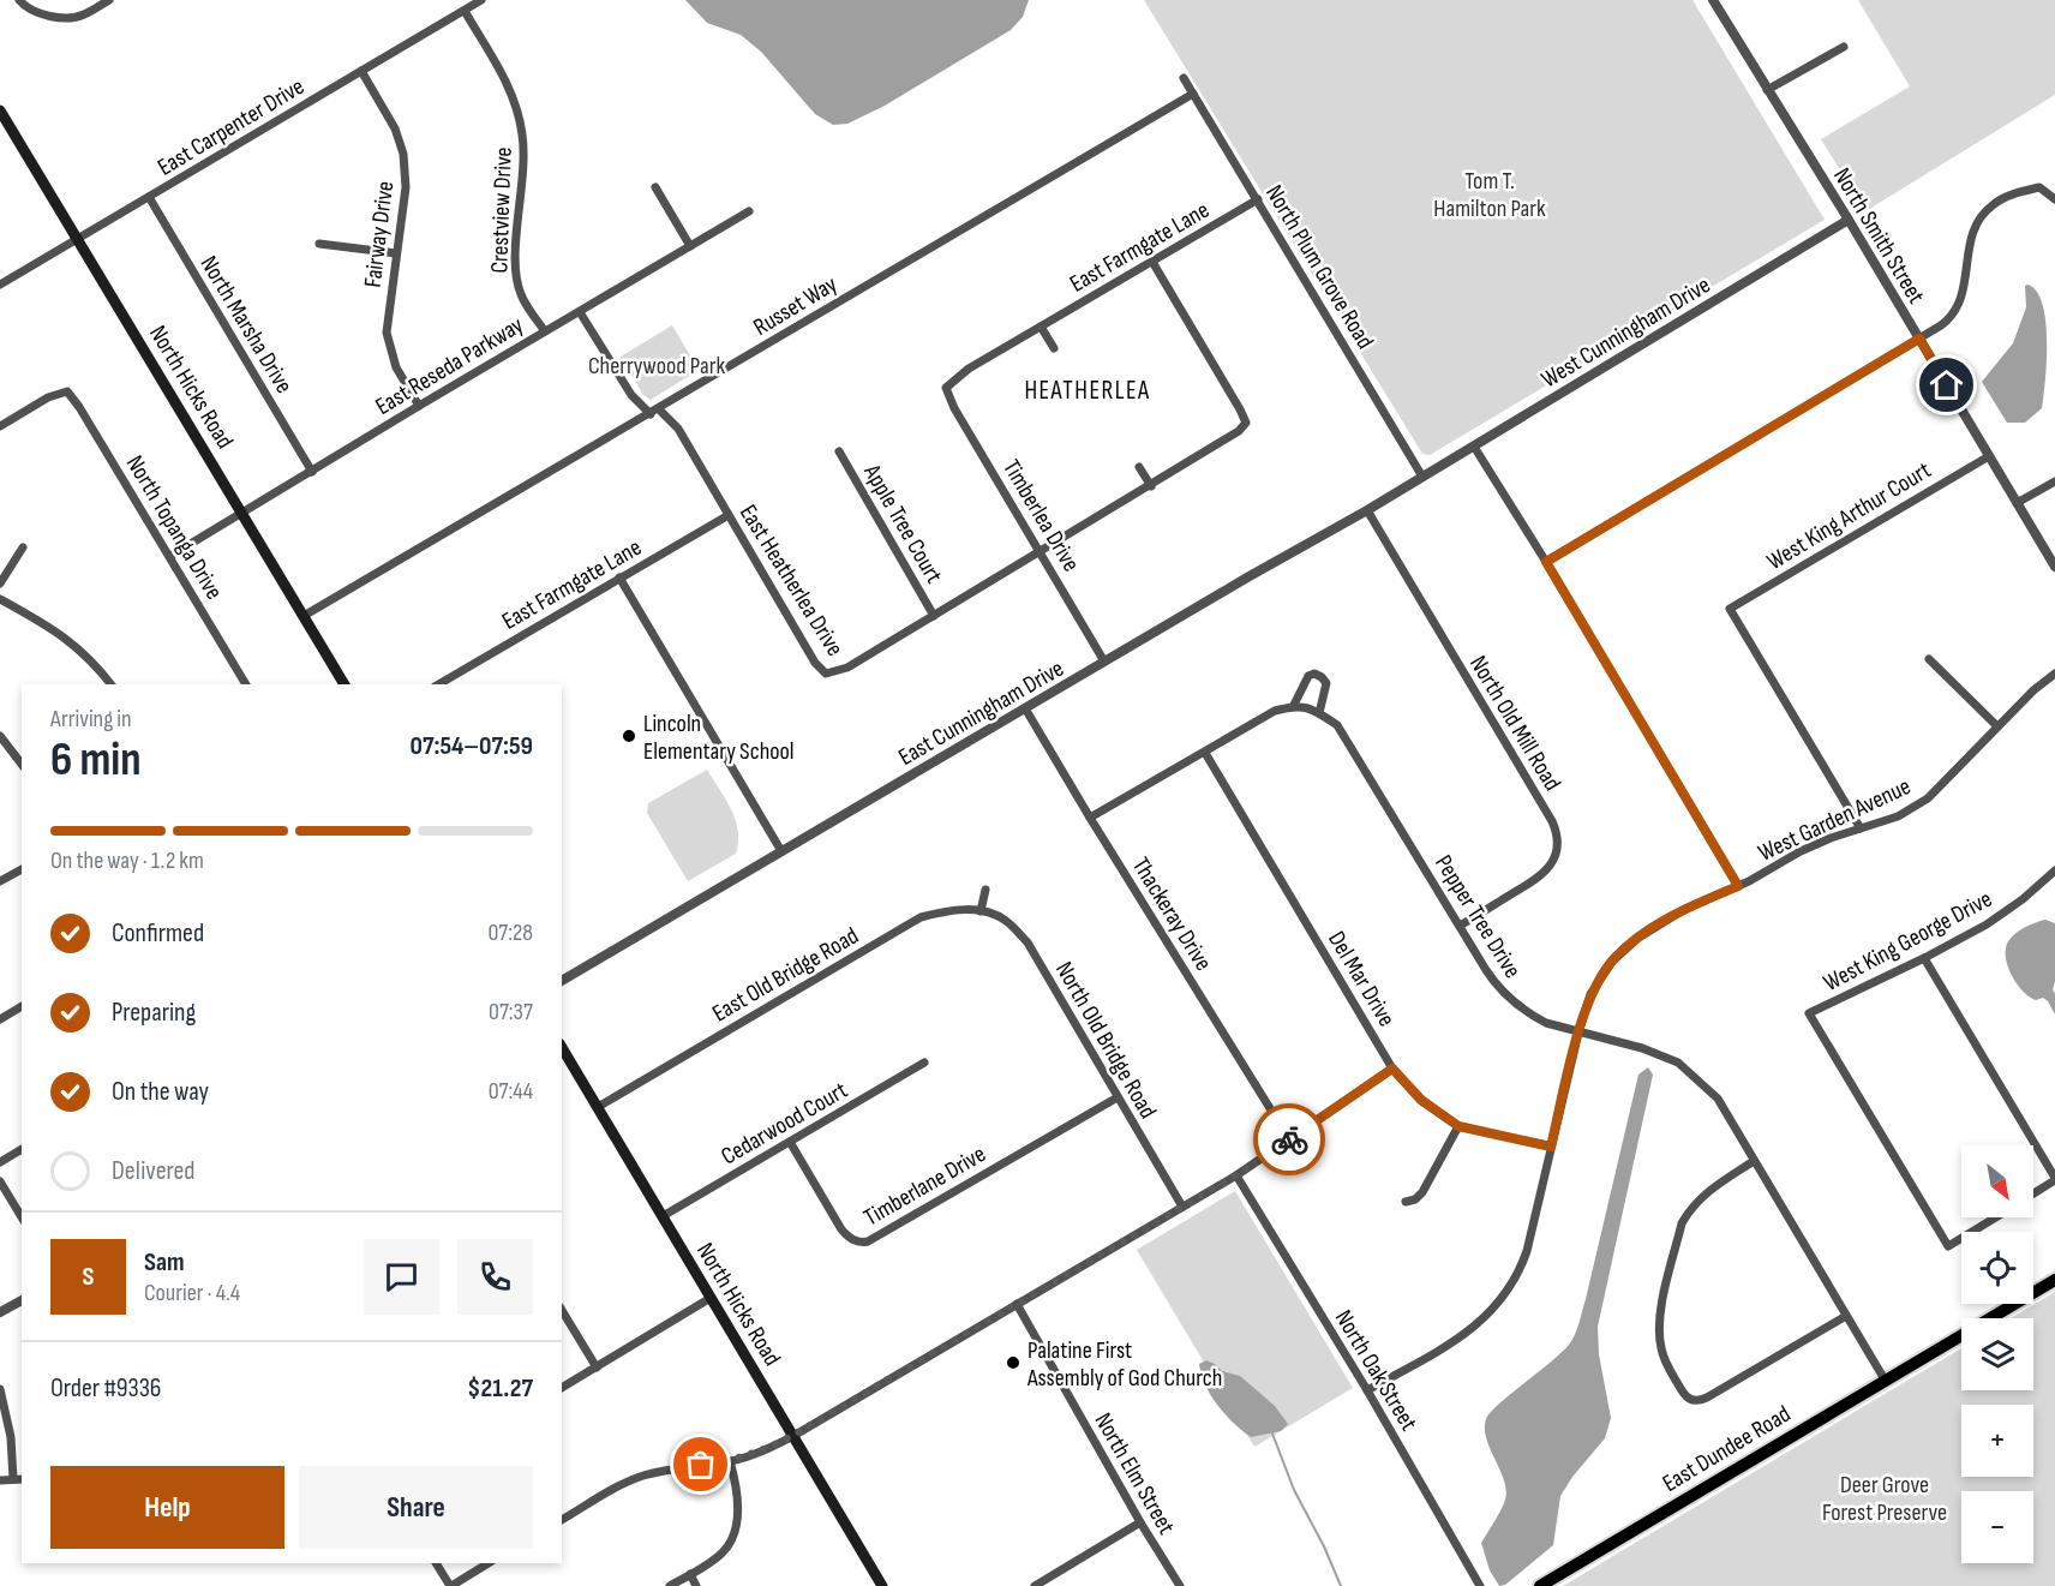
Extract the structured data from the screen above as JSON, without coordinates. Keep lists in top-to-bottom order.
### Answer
{
  "streets": {
    "main road": ["North Hicks Road", "East Dundee Road"],
    "street": [
      "East Carpenter Drive",
      "Crestview Drive",
      "Fairway Drive",
      "North Smith Street",
      "East Farmgate Lane",
      "North Plum Grove Road",
      "Russet Way",
      "North Marsha Drive",
      "West Cunningham Drive",
      "East Reseda Parkway",
      "Timberlea Drive",
      "West King Arthur Court",
      "Apple Tree Court",
      "North Topanga Drive",
      "East Heatherlea Drive",
      "East Cunningham Drive",
      "North Old Mill Road",
      "West Garden Avenue",
      "Thackeray Drive",
      "Pepper Tree Drive",
      "West King George Drive",
      "East Old Bridge Road",
      "Del Mar Drive",
      "North Old Bridge Road",
      "Cedarwood Court",
      "Timberlane Drive",
      "North Oak Street",
      "North Elm Street"
    ]
  },
  "crossings": [
    ["East Carpenter Drive", "Crestview Drive"],
    ["East Carpenter Drive", "Fairway Drive"],
    ["East Carpenter Drive", "North Marsha Drive"],
    ["East Carpenter Drive", "North Hicks Road"],
    ["Crestview Drive", "East Reseda Parkway"],
    ["Fairway Drive", "East Reseda Parkway"],
    ["North Smith Street", "West Cunningham Drive"],
    ["North Smith Street", "West King Arthur Court"],
    ["East Farmgate Lane", "North Plum Grove Road"],
    ["East Farmgate Lane", "Timberlea Drive"],
    ["East Farmgate Lane", "East Heatherlea Drive"],
    ["North Plum Grove Road", "Russet Way"],
    ["North Plum Grove Road", "West Cunningham Drive"],
    ["North Plum Grove Road", "East Cunningham Drive"],
    ["Russet Way", "North Hicks Road"],
    ["Russet Way", "East Heatherlea Drive"],
    ["North Marsha Drive", "East Reseda Parkway"],
    ["West Cunningham Drive", "East Cunningham Drive"],
    ["East Reseda Parkway", "North Hicks Road"],
    ["East Reseda Parkway", "North Topanga Drive"],
    ["North Hicks Road", "East Old Bridge Road"],
    ["North Hicks Road", "Cedarwood Court"],
    ["Timberlea Drive", "East Heatherlea Drive"],
    ["Timberlea Drive", "East Cunningham Drive"],
    ["West King Arthur Court", "West Garden Avenue"],
    ["Apple Tree Court", "East Heatherlea Drive"],
    ["East Cunningham Drive", "North Old Mill Road"],
    ["East Cunningham Drive", "Thackeray Drive"],
    ["North Old Mill Road", "Pepper Tree Drive"],
    ["West Garden Avenue", "Pepper Tree Drive"],
    ["West Garden Avenue", "Del Mar Drive"],
    ["West Garden Avenue", "North Oak Street"],
    ["Pepper Tree Drive", "East Dundee Road"],
    ["East Old Bridge Road", "North Old Bridge Road"],
    ["North Old Bridge Road", "Timberlane Drive"],
    ["Cedarwood Court", "Timberlane Drive"]
  ],
  "districts": ["HEATHERLEA"],
  "parks": ["Tom T. Hamilton Park", "Cherrywood Park", "Deer Grove Forest Preserve"],
  "places": ["Lincoln Elementary School", "Palatine First Assembly of God Church"],
  "north": "bottom right",
  "page": {
    "heading": ["6 min", "Arriving in", "07:54–07:59"],
    "panel": [
      "Sam",
      "Courier · 4.4",
      "Order #9336",
      "$21.27"
    ],
    "bar": "On the way · 1.2 km",
    "list": [
      ["Confirmed", "07:28"],
      ["Preparing", "07:37"],
      ["On the way", "07:44"],
      "Delivered"
    ],
    "map_buttons": ["+", "−"],
    "round": "S",
    "buttons": ["Help", "Share"]
  }
}
